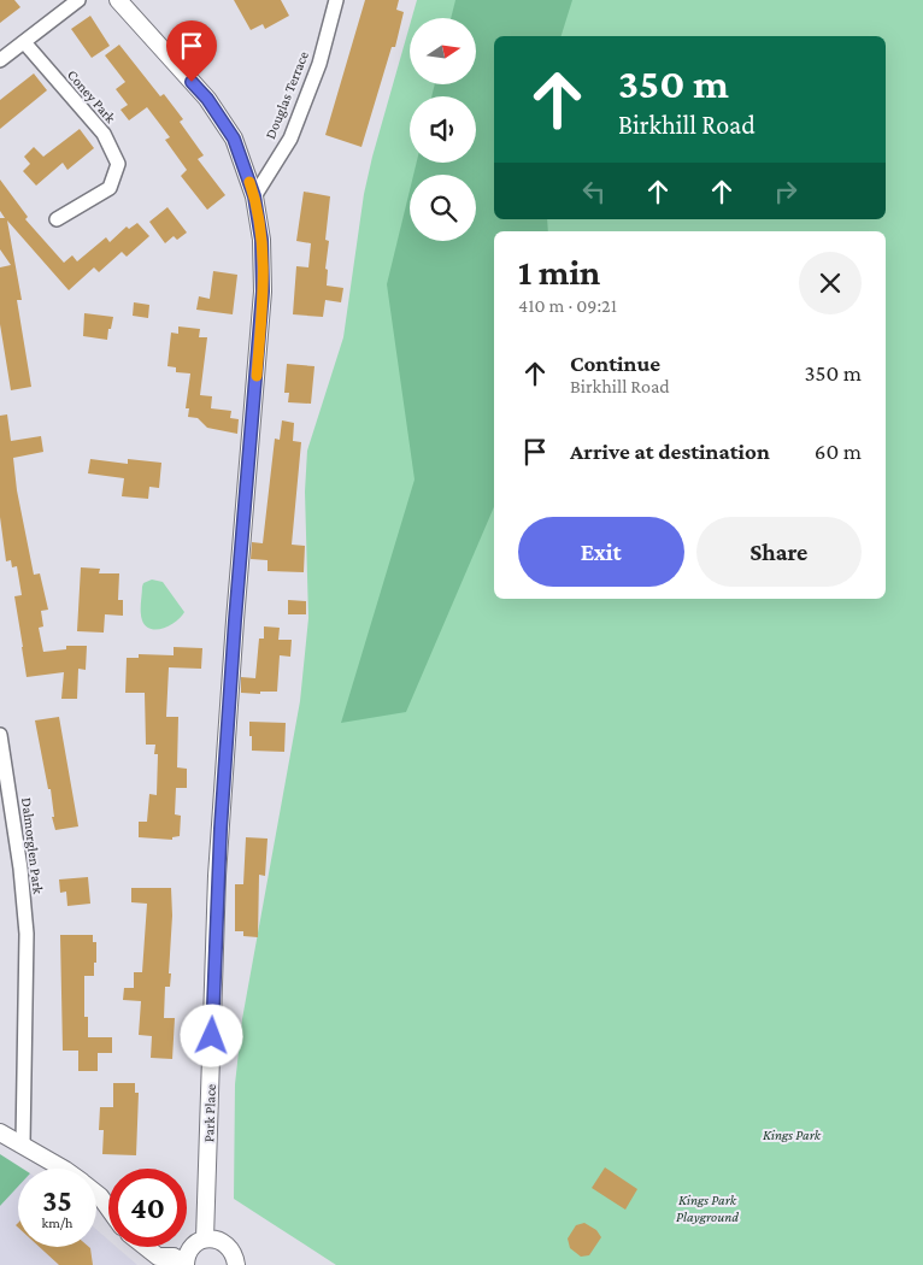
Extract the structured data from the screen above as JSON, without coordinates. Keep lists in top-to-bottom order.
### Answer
{
  "streets": {
    "street": [
      "Douglas Terrace",
      "Coney Park",
      "Dalmorglen Park",
      "Park Place"
    ]
  },
  "crossings": [
    ["Douglas Terrace", "Park Place"]
  ],
  "parks": ["Kings Park", "Kings Park Playground"],
  "north": "right",
  "page": {
    "turn": ["350 m", "Birkhill Road"],
    "heading": ["1 min", "410 m · 09:21"],
    "list": [
      {
        "name": "Continue",
        "note": "Birkhill Road",
        "value": "350 m"
      },
      {
        "name": "Arrive at destination",
        "value": "60 m"
      }
    ],
    "buttons": ["Exit", "Share"],
    "speed": "35 km/h",
    "limit": "40"
  }
}
